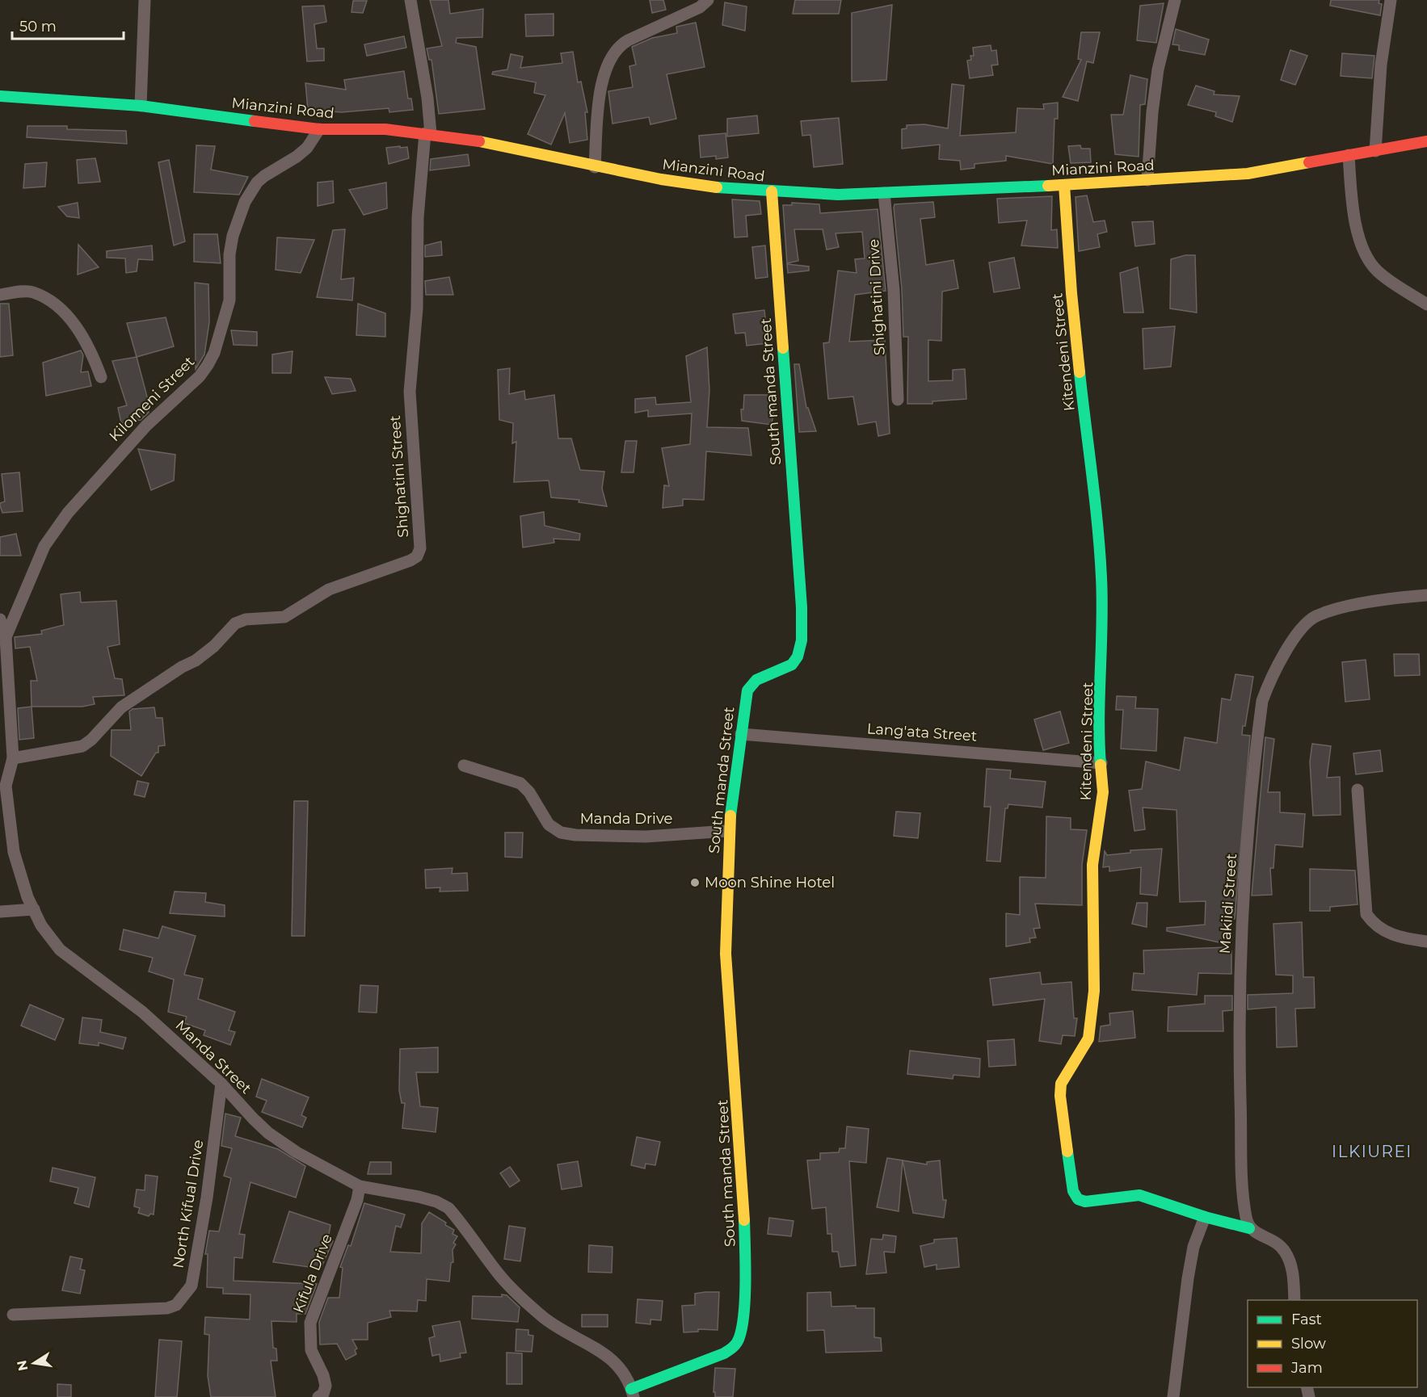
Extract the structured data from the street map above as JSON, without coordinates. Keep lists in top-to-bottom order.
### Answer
{
  "streets": {
    "street": [
      "Mianzini Road",
      "Shighatini Drive",
      "Kitendeni Street",
      "South manda Street",
      "Kilomeni Street",
      "Shighatini Street",
      "Lang'ata Street",
      "Manda Drive",
      "Makiidi Street",
      "Manda Street",
      "North Kifual Drive",
      "Kifula Drive"
    ]
  },
  "crossings": [
    ["Mianzini Road", "Shighatini Drive"],
    ["Mianzini Road", "Kitendeni Street"],
    ["Mianzini Road", "South manda Street"],
    ["Mianzini Road", "Kilomeni Street"],
    ["Mianzini Road", "Shighatini Street"],
    ["Kitendeni Street", "Lang'ata Street"],
    ["Kitendeni Street", "Makiidi Street"],
    ["South manda Street", "Lang'ata Street"],
    ["South manda Street", "Manda Drive"],
    ["South manda Street", "Manda Street"],
    ["Kilomeni Street", "Manda Street"],
    ["Shighatini Street", "Manda Street"],
    ["Manda Street", "North Kifual Drive"],
    ["Manda Street", "Kifula Drive"]
  ],
  "districts": ["ILKIUREI"],
  "places": ["Moon Shine Hotel"],
  "legend": ["Fast", "Slow", "Jam"],
  "scale_bar": "50 m",
  "north": "left"
}
